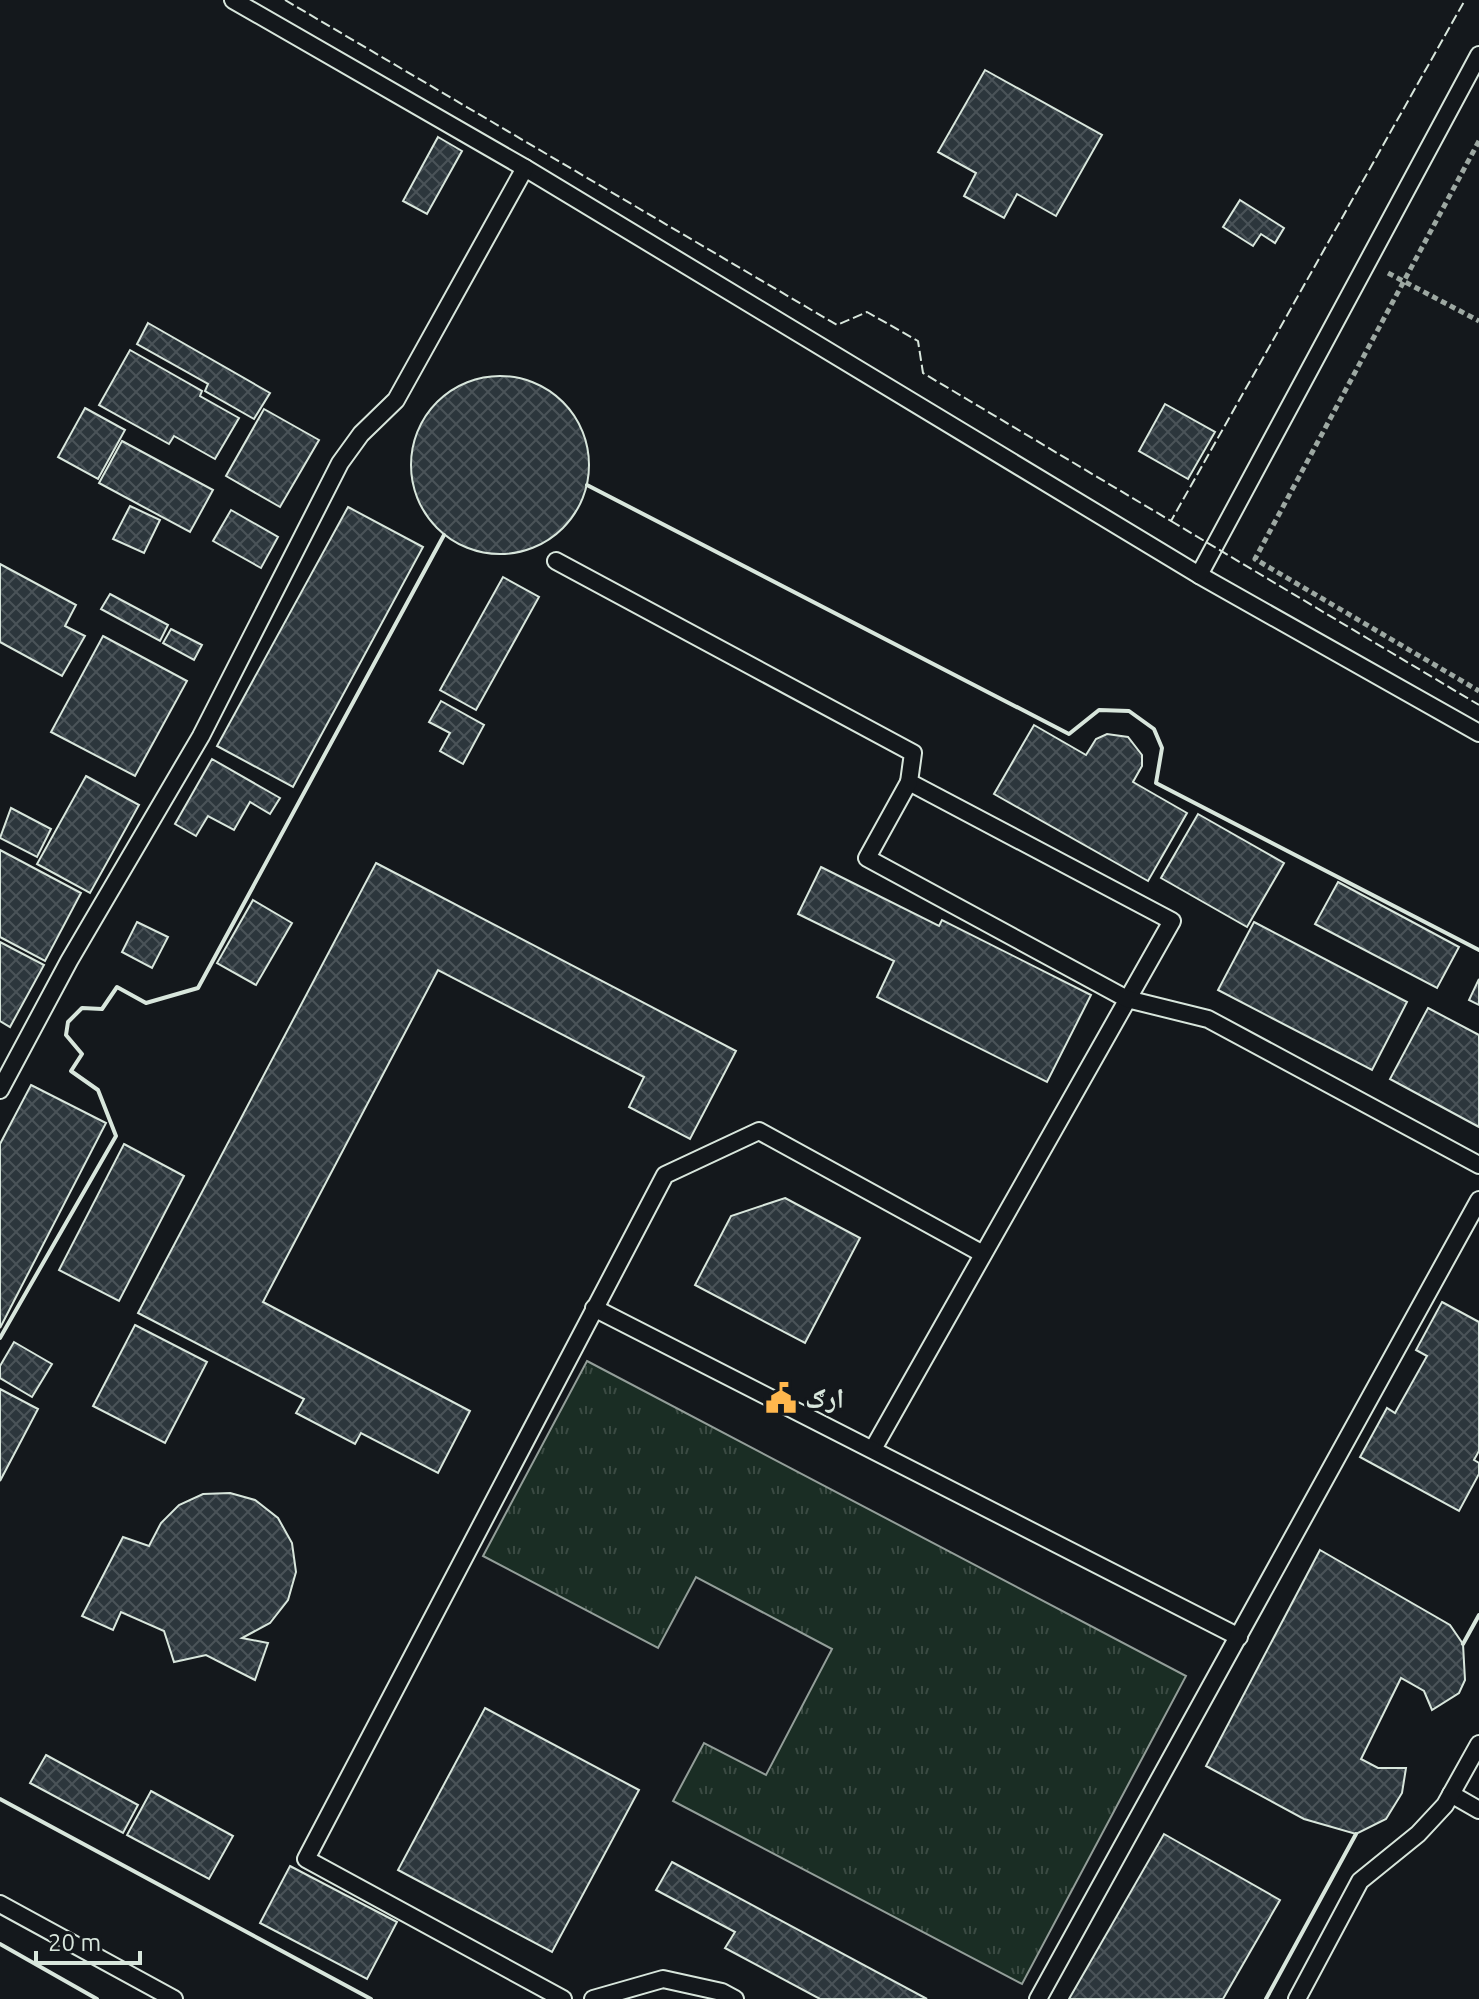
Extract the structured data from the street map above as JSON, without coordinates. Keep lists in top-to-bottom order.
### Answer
{
  "places": {
    "public building": ["ارګ"]
  },
  "scale_bar": "20 m"
}
